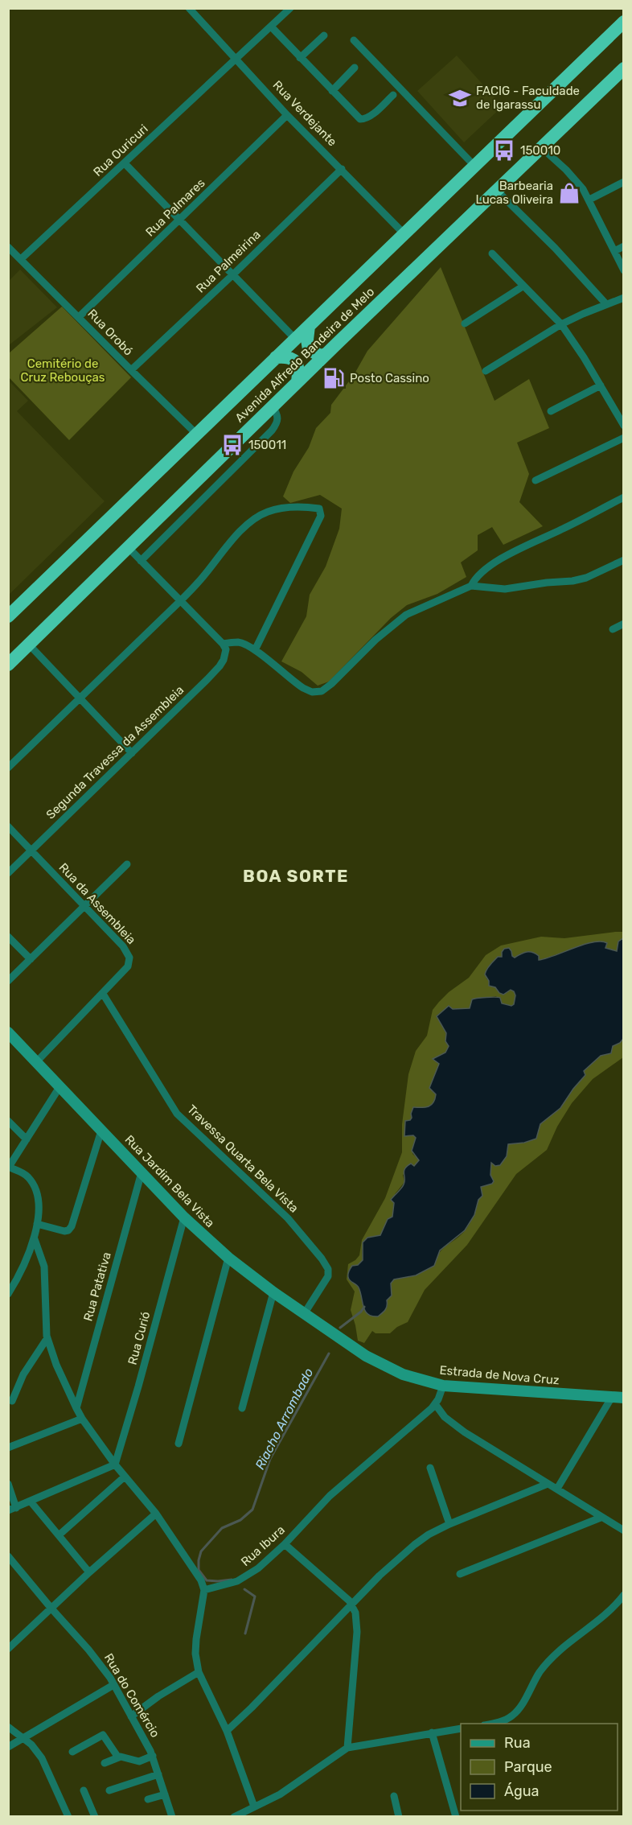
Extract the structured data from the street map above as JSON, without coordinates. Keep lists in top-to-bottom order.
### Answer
{
  "streets": {
    "highway": ["Avenida Alfredo Bandeira de Melo"],
    "main road": ["Rua Jardim Bela Vista", "Estrada de Nova Cruz"],
    "street": [
      "Rua Verdejante",
      "Rua Ouricuri",
      "Rua Palmares",
      "Rua Palmeirina",
      "Rua Orobó",
      "Segunda Travessa da Assembleia",
      "Rua da Assembleia",
      "Travessa Quarta Bela Vista",
      "Rua Patativa",
      "Rua Curió",
      "Rua Ibura",
      "Rua do Comércio"
    ]
  },
  "crossings": [
    ["Rua Verdejante", "Rua Ouricuri"],
    ["Rua Verdejante", "Rua Palmares"],
    ["Rua Verdejante", "Rua Palmeirina"],
    ["Rua Verdejante", "Avenida Alfredo Bandeira de Melo"],
    ["Rua Ouricuri", "Rua Orobó"],
    ["Rua Palmares", "Rua Orobó"],
    ["Rua Palmeirina", "Rua Orobó"],
    ["Rua Orobó", "Avenida Alfredo Bandeira de Melo"],
    ["Segunda Travessa da Assembleia", "Rua da Assembleia"],
    ["Rua da Assembleia", "Travessa Quarta Bela Vista"],
    ["Rua da Assembleia", "Rua Jardim Bela Vista"],
    ["Travessa Quarta Bela Vista", "Rua Jardim Bela Vista"],
    ["Rua Jardim Bela Vista", "Rua Patativa"],
    ["Rua Jardim Bela Vista", "Rua Curió"],
    ["Rua Jardim Bela Vista", "Estrada de Nova Cruz"],
    ["Estrada de Nova Cruz", "Rua Ibura"]
  ],
  "districts": ["BOA SORTE"],
  "water": ["Riacho Arrombado"],
  "parks": ["Cemitério de Cruz Rebouças"],
  "places": {
    "school or university": ["FACIG - Faculdade de Igarassu"],
    "bus stop": ["150010", "150011"],
    "shop": ["Barbearia Lucas Oliveira"],
    "fuel station": ["Posto Cassino"]
  },
  "legend": ["Rua", "Parque", "Água"]
}
